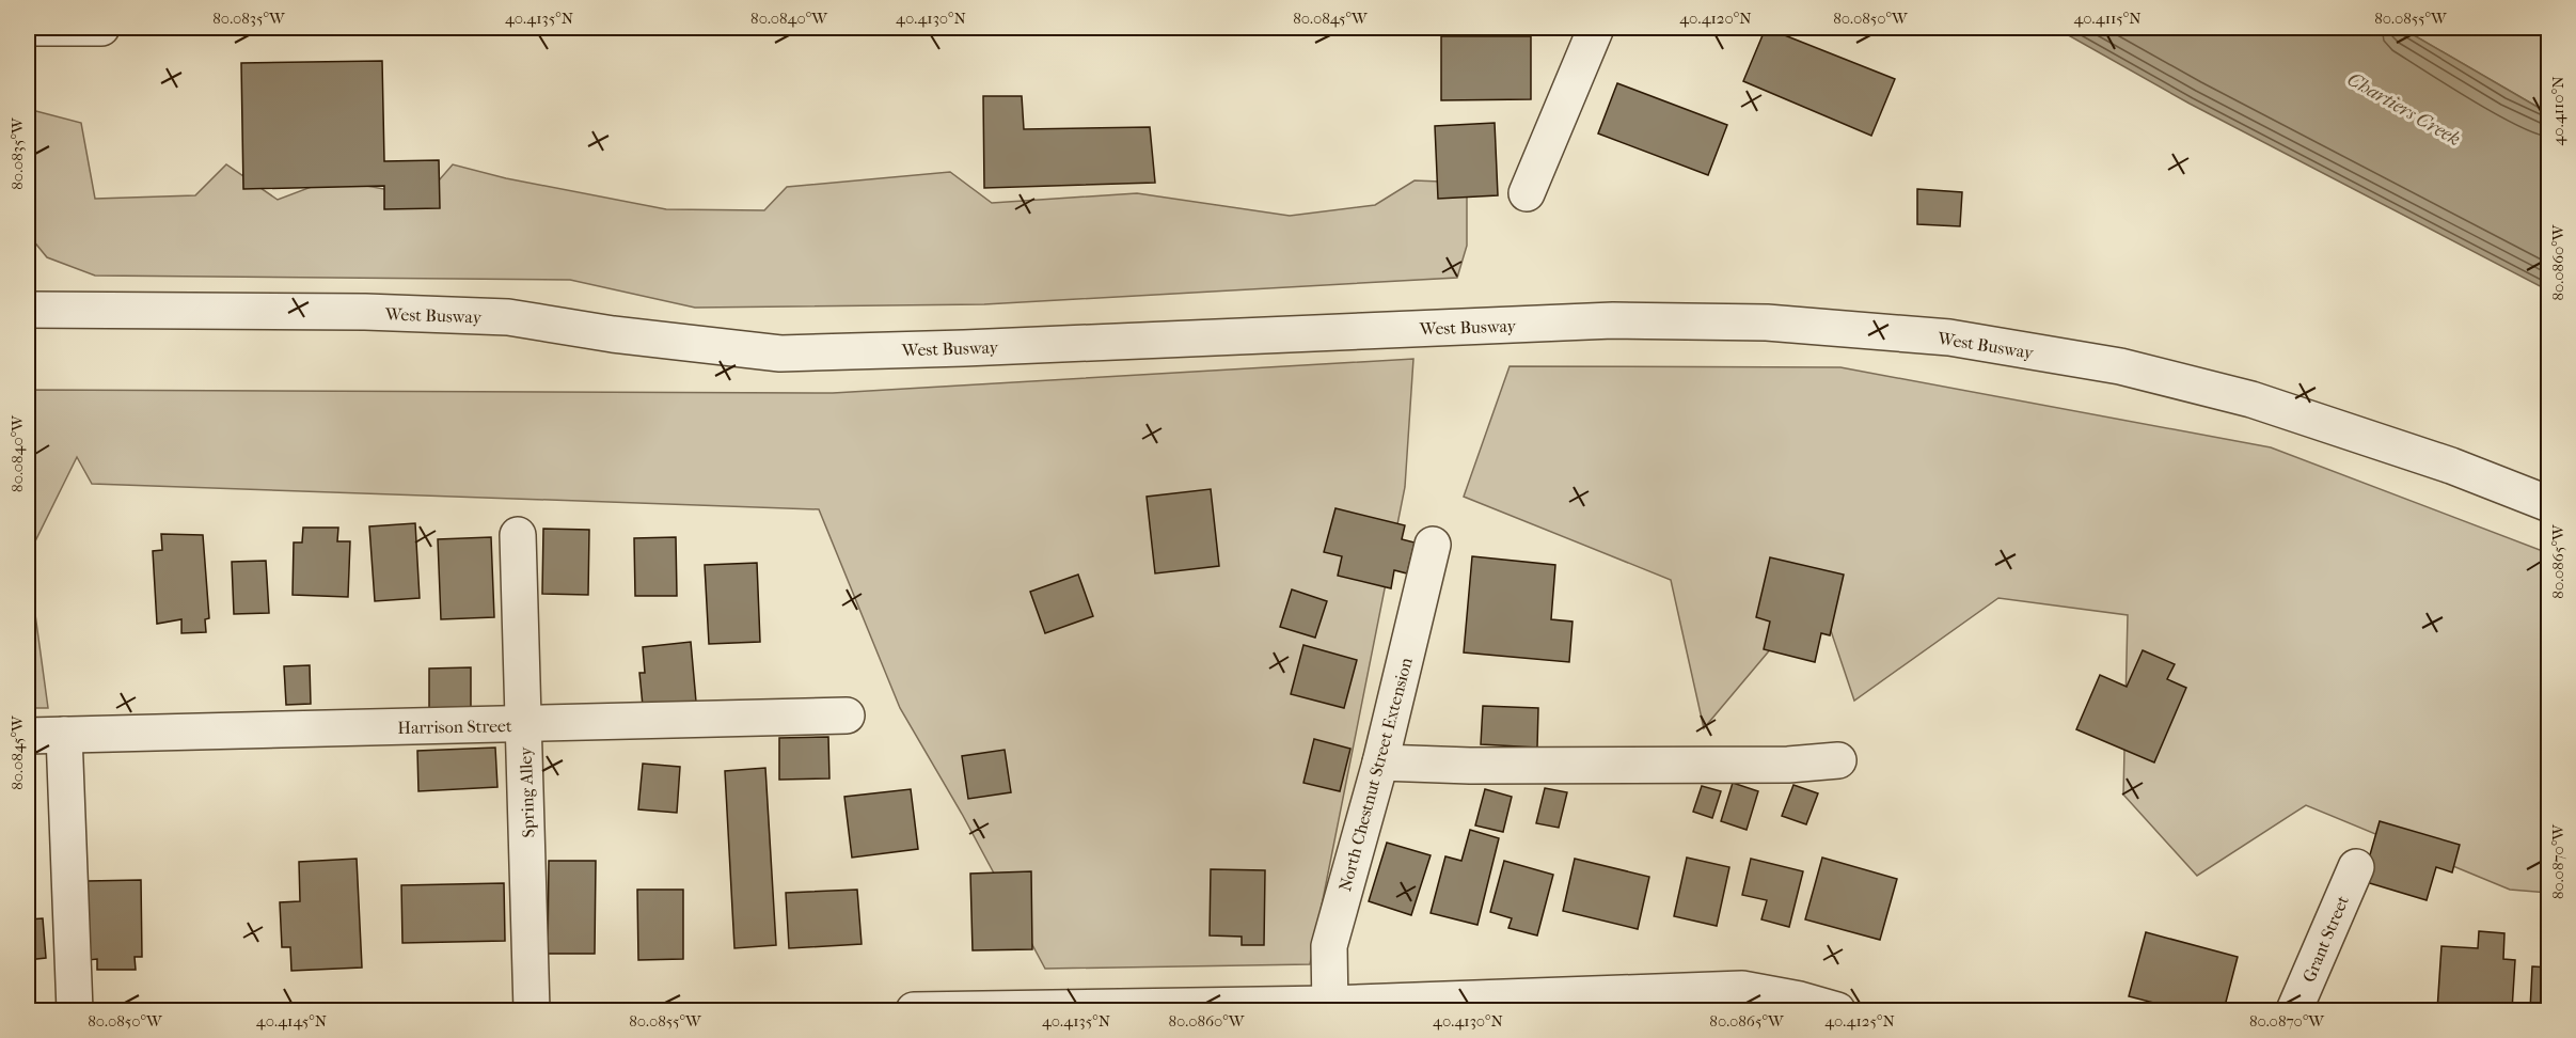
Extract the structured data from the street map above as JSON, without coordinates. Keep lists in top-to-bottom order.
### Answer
{
  "streets": {
    "street": [
      "West Busway",
      "Harrison Street",
      "North Chestnut Street Extension",
      "Spring Alley",
      "Grant Street"
    ]
  },
  "crossings": [
    ["Harrison Street", "Spring Alley"]
  ],
  "water": ["Chartiers Creek"],
  "coordinates": [
    "80.0835°W",
    "40.4135°N",
    "80.0840°W",
    "40.4130°N",
    "80.0845°W",
    "40.4120°N",
    "80.0850°W",
    "40.4115°N",
    "80.0855°W",
    "40.4110°N",
    "80.0860°W",
    "80.0865°W",
    "80.0870°W",
    "40.4145°N",
    "40.4125°N"
  ]
}
